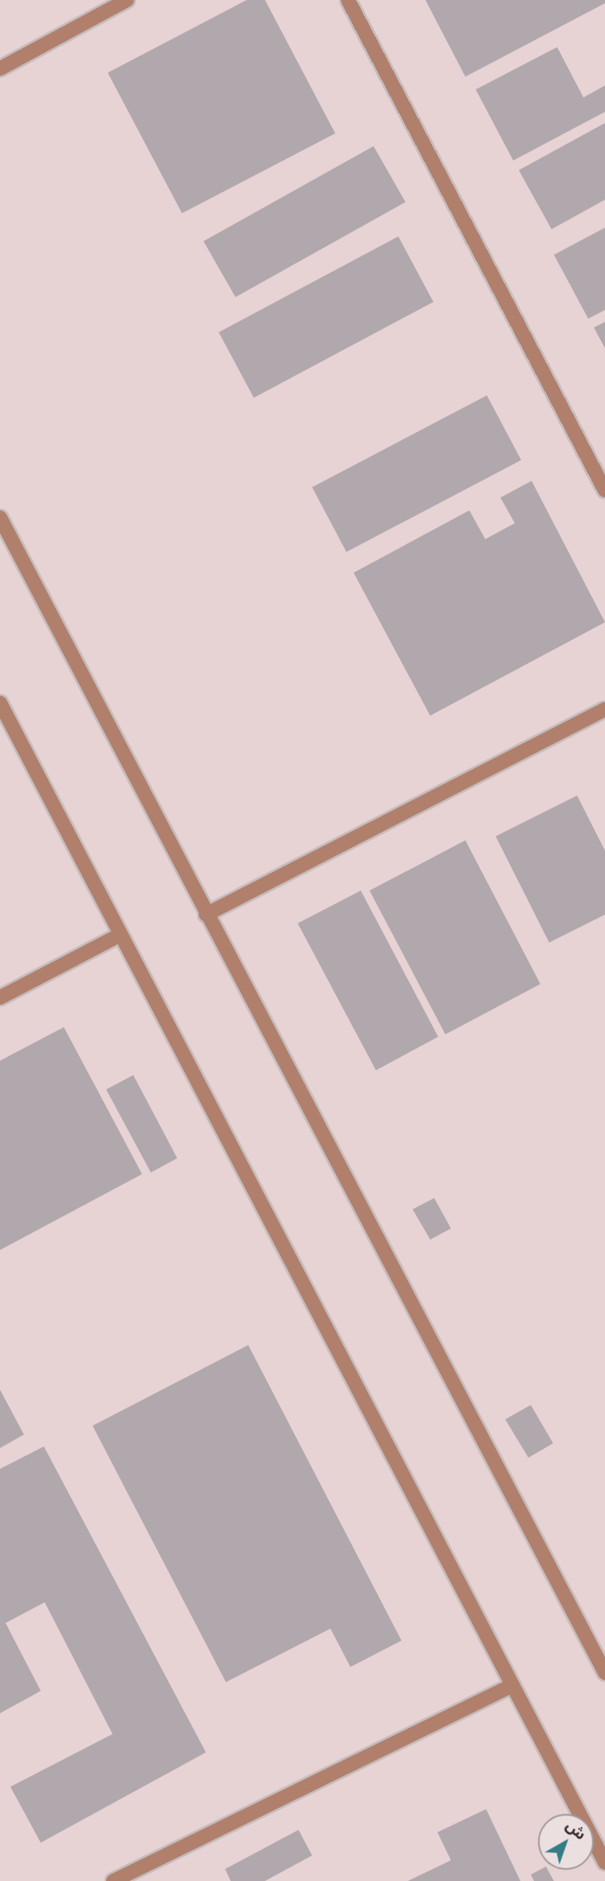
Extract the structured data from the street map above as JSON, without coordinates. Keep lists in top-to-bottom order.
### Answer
{
  "north": "top right"
}
